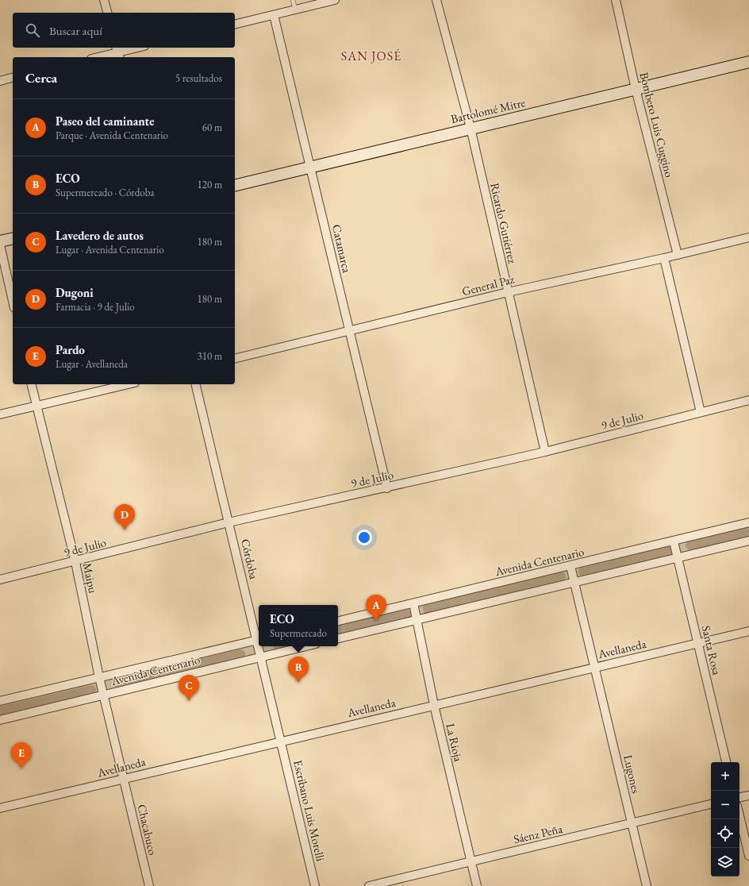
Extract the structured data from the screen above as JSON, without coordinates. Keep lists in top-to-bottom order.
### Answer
{
  "streets": {
    "main road": ["Bartolomé Mitre"],
    "street": [
      "Bombero Luis Cuggino",
      "Ricardo Gutiérrez",
      "Catamarca",
      "General Paz",
      "9 de Julio",
      "Córdoba",
      "Avenida Centenario",
      "Maipu",
      "Avellaneda",
      "Santa Rosa",
      "La Rioja",
      "Lugones",
      "Escribano Luis Morelli",
      "Chacabuco",
      "Sáenz Peña"
    ]
  },
  "crossings": [
    ["Bartolomé Mitre", "Bombero Luis Cuggino"],
    ["Bartolomé Mitre", "Ricardo Gutiérrez"],
    ["Bartolomé Mitre", "Catamarca"],
    ["Bombero Luis Cuggino", "General Paz"],
    ["Ricardo Gutiérrez", "General Paz"],
    ["Ricardo Gutiérrez", "9 de Julio"],
    ["Catamarca", "General Paz"],
    ["Catamarca", "9 de Julio"],
    ["9 de Julio", "Córdoba"],
    ["9 de Julio", "Maipu"],
    ["Córdoba", "Avenida Centenario"],
    ["Córdoba", "Avellaneda"],
    ["Córdoba", "Escribano Luis Morelli"],
    ["Avenida Centenario", "Maipu"],
    ["Avenida Centenario", "Santa Rosa"],
    ["Avenida Centenario", "La Rioja"],
    ["Maipu", "Avellaneda"],
    ["Maipu", "Chacabuco"],
    ["Avellaneda", "Santa Rosa"],
    ["Avellaneda", "La Rioja"],
    ["Avellaneda", "Lugones"],
    ["Avellaneda", "Escribano Luis Morelli"],
    ["Avellaneda", "Chacabuco"],
    ["La Rioja", "Sáenz Peña"],
    ["Lugones", "Sáenz Peña"]
  ],
  "districts": ["SAN JOSÉ"],
  "page": {
    "search": "Buscar aquí",
    "heading": ["Cerca", "5 resultados"],
    "list": [
      {
        "mark": "A",
        "name": "Paseo del caminante",
        "note": "Parque · Avenida Centenario",
        "value": "60 m"
      },
      {
        "mark": "B",
        "name": "ECO",
        "note": "Supermercado · Córdoba",
        "value": "120 m"
      },
      {
        "mark": "C",
        "name": "Lavedero de autos",
        "note": "Lugar · Avenida Centenario",
        "value": "180 m"
      },
      {
        "mark": "D",
        "name": "Dugoni",
        "note": "Farmacia · 9 de Julio",
        "value": "180 m"
      },
      {
        "mark": "E",
        "name": "Pardo",
        "note": "Lugar · Avellaneda",
        "value": "310 m"
      }
    ],
    "pins": [
      "D",
      "A",
      "B",
      "C",
      "E"
    ],
    "popup": ["ECO", "Supermercado"],
    "map_buttons": ["+", "−"]
  }
}
